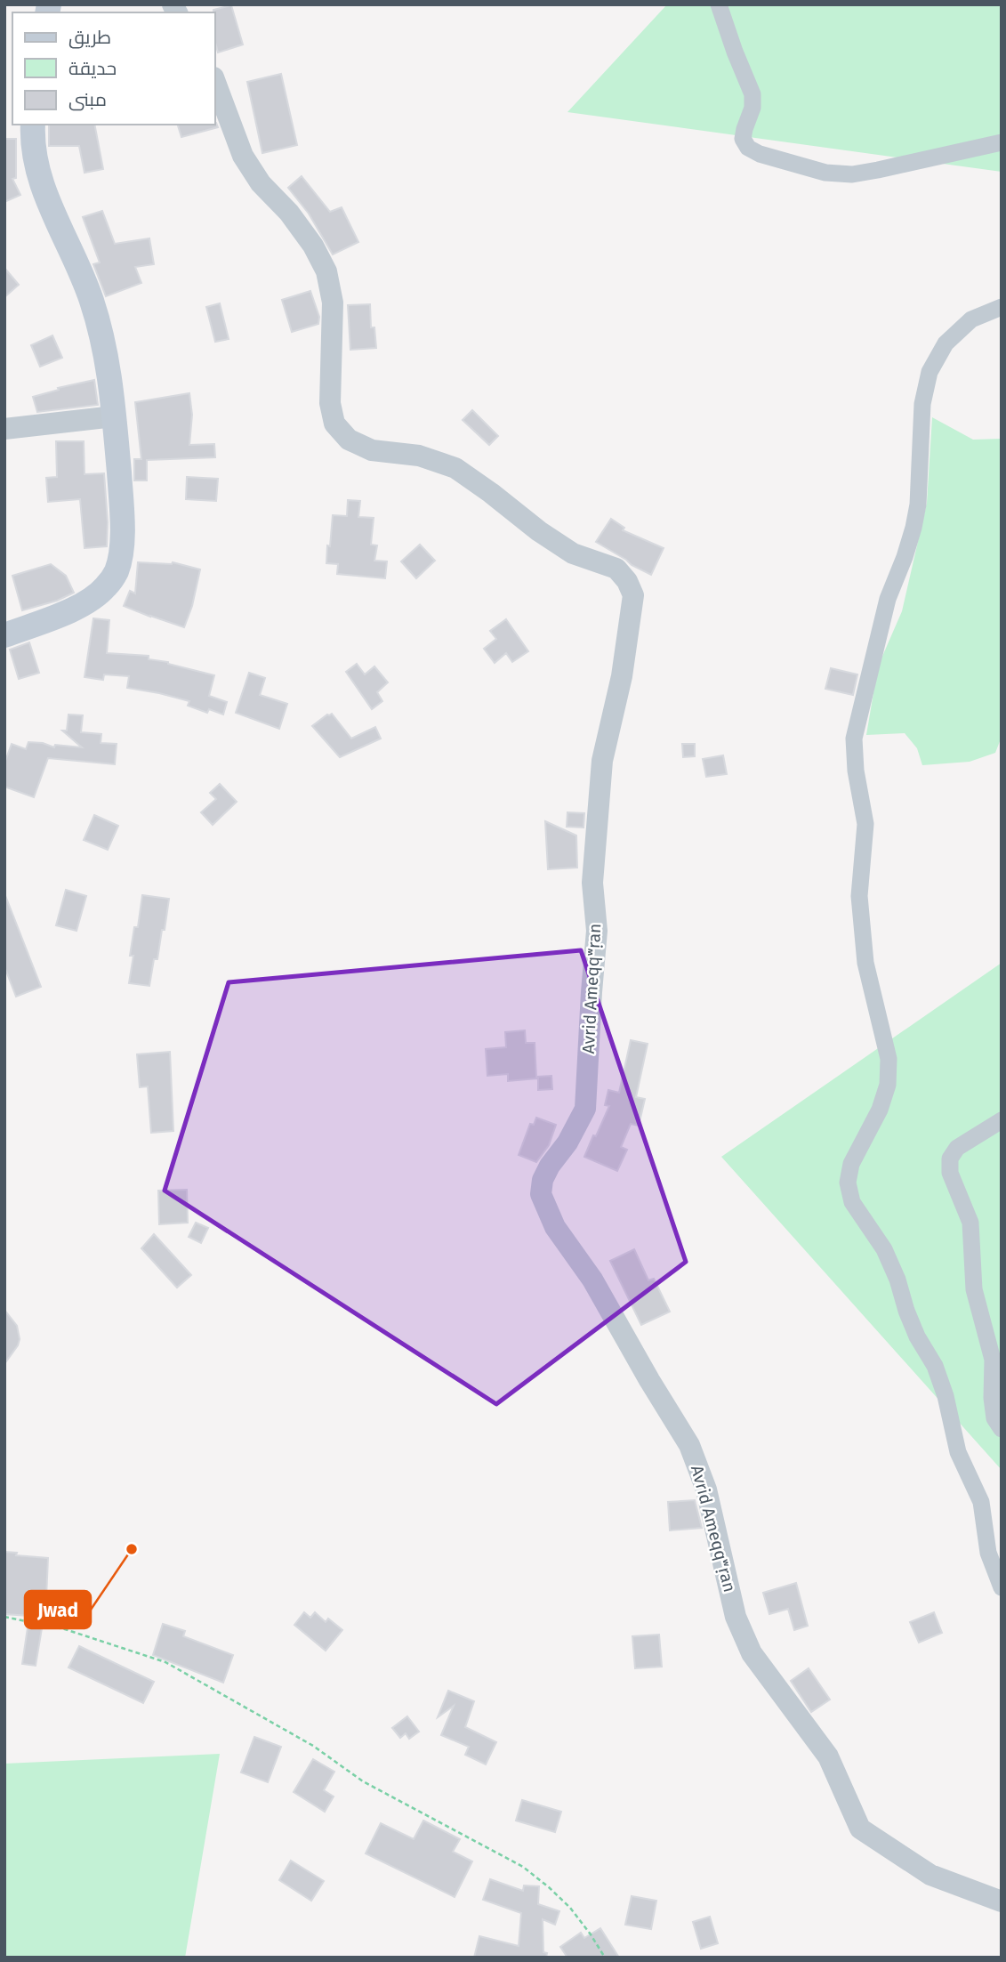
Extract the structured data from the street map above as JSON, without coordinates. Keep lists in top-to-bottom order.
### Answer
{
  "streets": {
    "street": ["Avrid Ameqqʷṛan"]
  },
  "places": ["Jwad"],
  "legend": ["طريق", "حديقة", "مبنى"]
}
